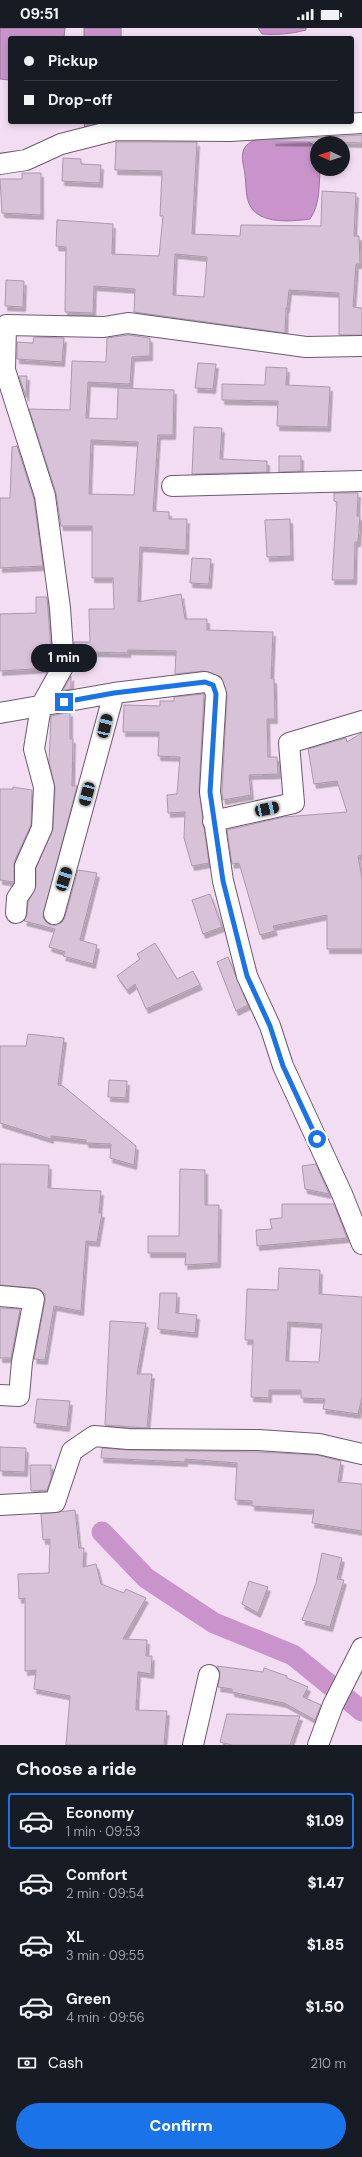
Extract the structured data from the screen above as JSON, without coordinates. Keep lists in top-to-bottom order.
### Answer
{
  "north": "left",
  "page": {
    "status": "09:51",
    "banner": ["Pickup", "Drop-off"],
    "bubble": "1 min",
    "heading": "Choose a ride",
    "list": [
      {
        "name": "Economy",
        "note": "1 min · 09:53",
        "value": "$1.09"
      },
      {
        "name": "Comfort",
        "note": "2 min · 09:54",
        "value": "$1.47"
      },
      {
        "name": "XL",
        "note": "3 min · 09:55",
        "value": "$1.85"
      },
      {
        "name": "Green",
        "note": "4 min · 09:56",
        "value": "$1.50"
      }
    ],
    "pay": ["Cash", "210 m"],
    "buttons": "Confirm"
  }
}
